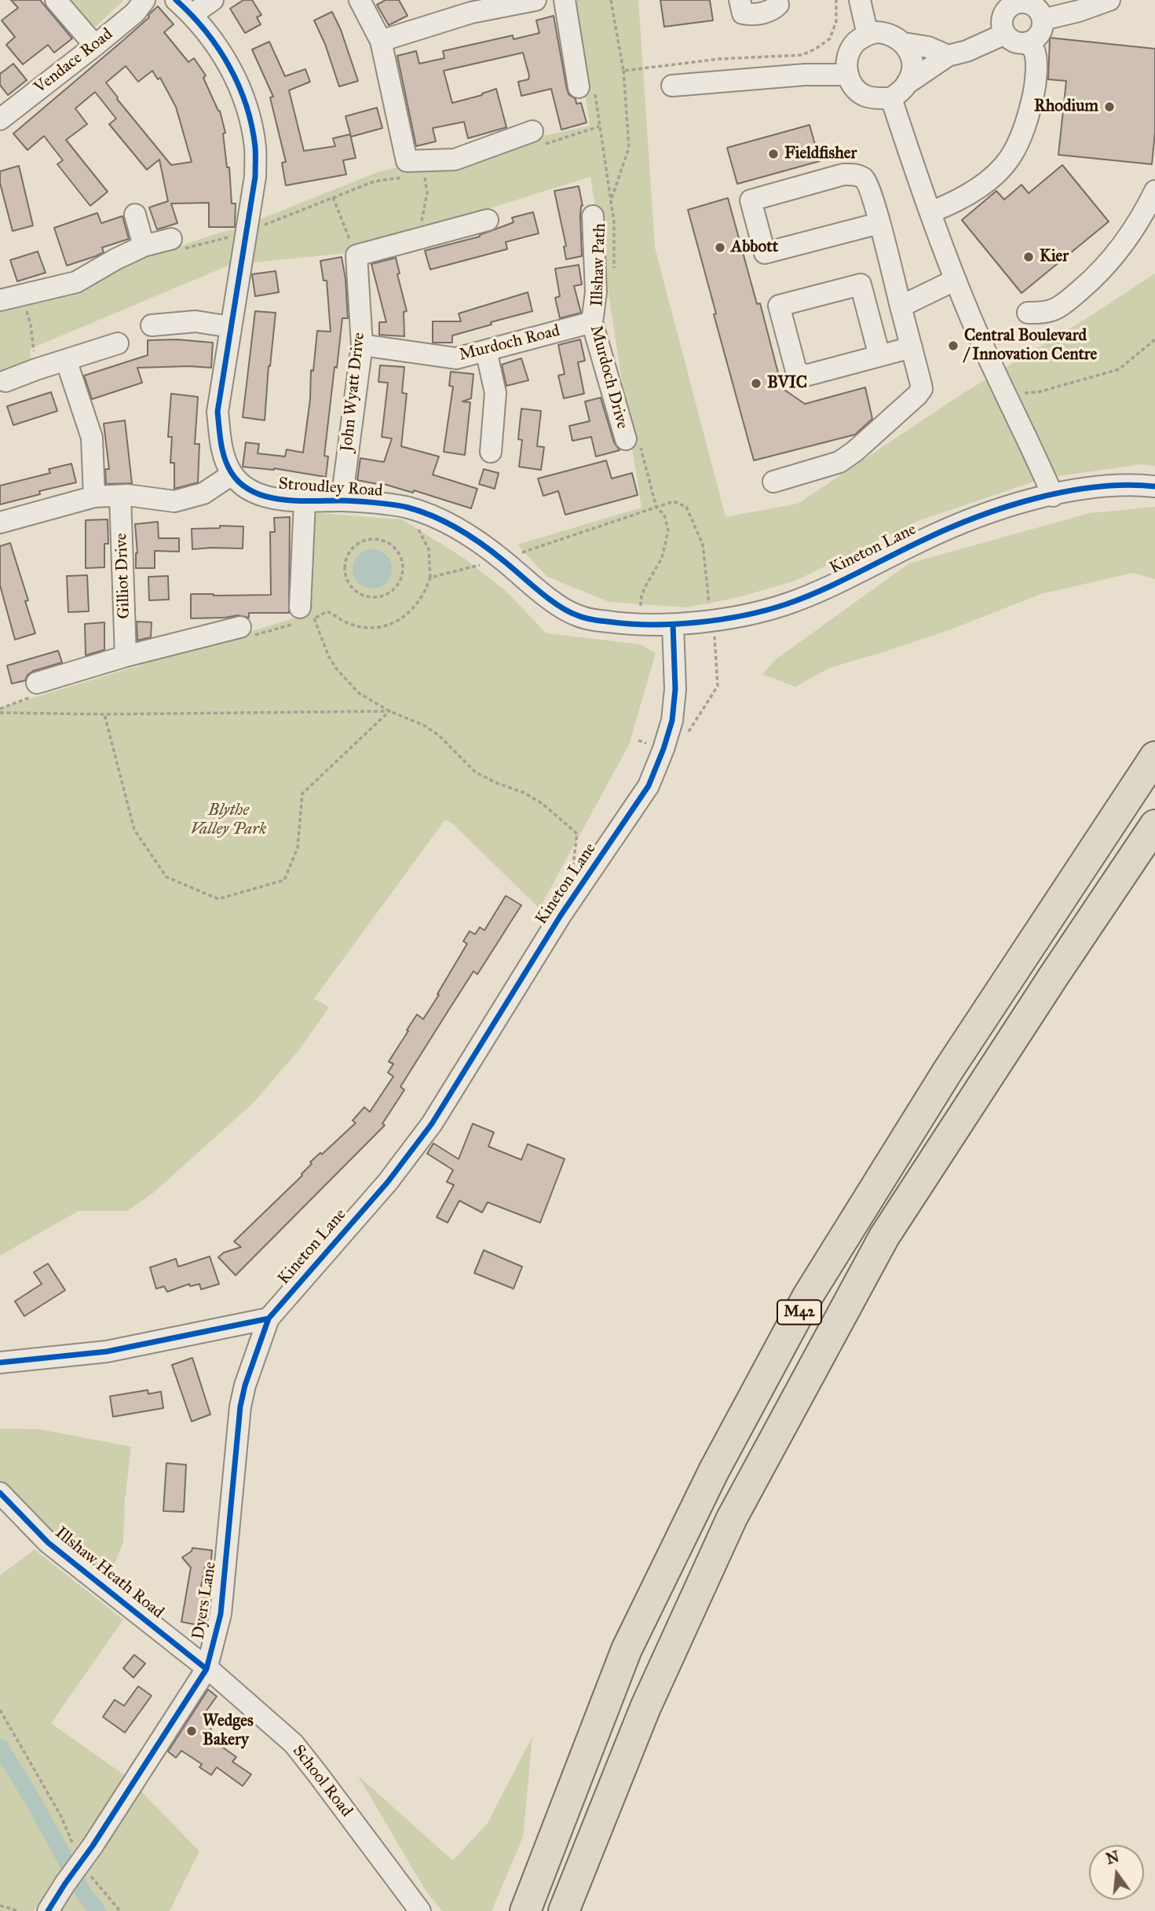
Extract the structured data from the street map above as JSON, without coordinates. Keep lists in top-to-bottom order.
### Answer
{
  "streets": {
    "highway": ["M42"],
    "street": [
      "Vendace Road",
      "Murdoch Road",
      "Murdoch Drive",
      "John Wyatt Drive",
      "Stroudley Road",
      "Kineton Lane",
      "Gilliot Drive",
      "Illshaw Heath Road",
      "Dyers Lane",
      "School Road"
    ],
    "path": ["Illshaw Path"]
  },
  "crossings": [
    ["Murdoch Road", "Murdoch Drive"],
    ["Murdoch Road", "John Wyatt Drive"],
    ["John Wyatt Drive", "Stroudley Road"],
    ["Stroudley Road", "Kineton Lane"],
    ["Kineton Lane", "Dyers Lane"],
    ["Illshaw Heath Road", "Dyers Lane"],
    ["Illshaw Heath Road", "School Road"],
    ["Dyers Lane", "School Road"]
  ],
  "parks": ["Blythe Valley Park"],
  "places": [
    "Rhodium",
    "Fieldfisher",
    "Abbott",
    "Kier",
    "Central Boulevard / Innovation Centre",
    "BVIC",
    "Wedges Bakery"
  ],
  "north": "top"
}
